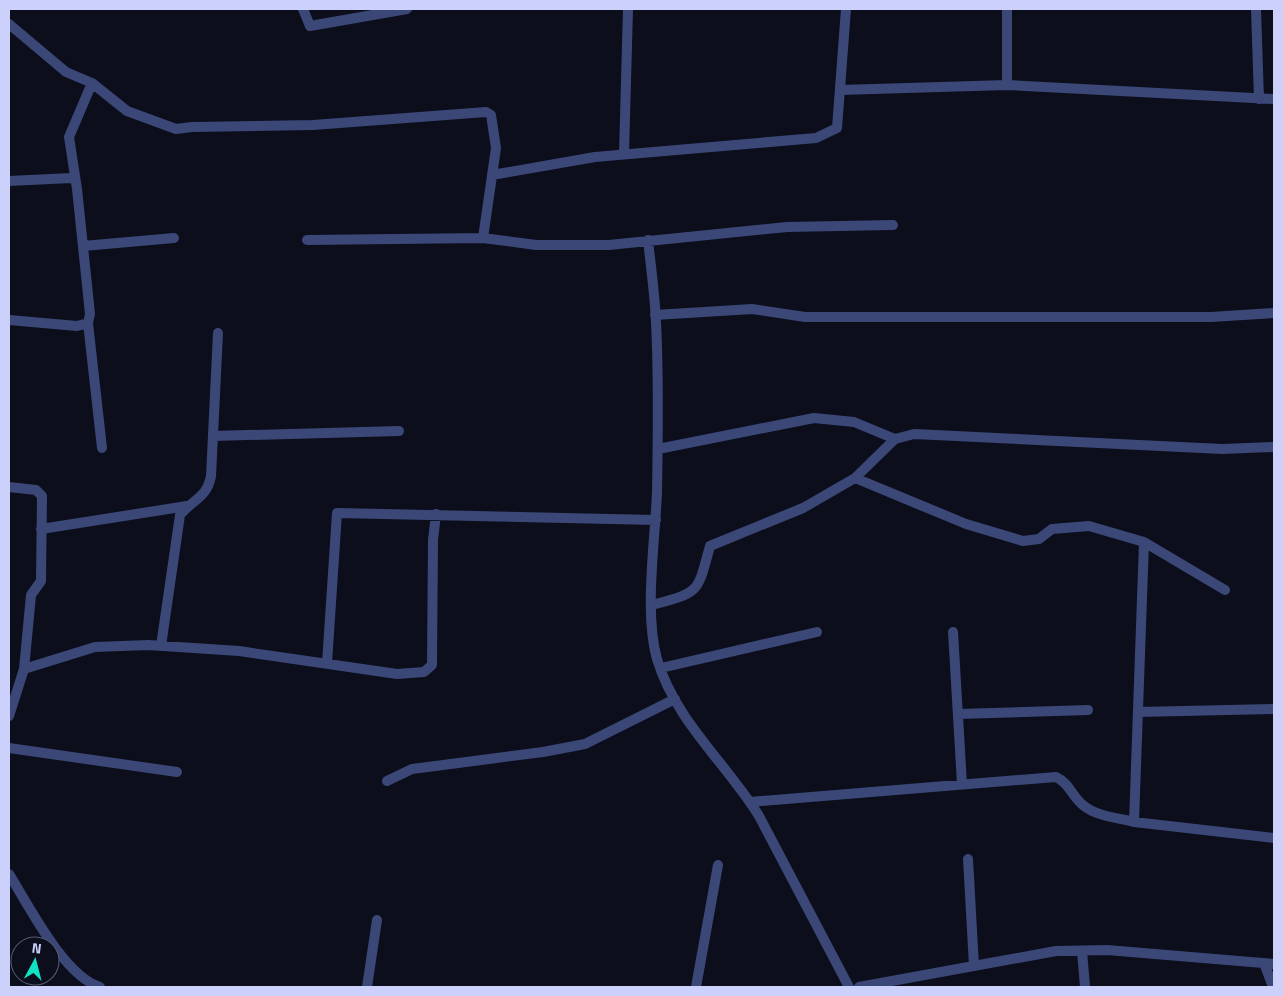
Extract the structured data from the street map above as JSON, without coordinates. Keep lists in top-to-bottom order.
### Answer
{
  "north": "top"
}
